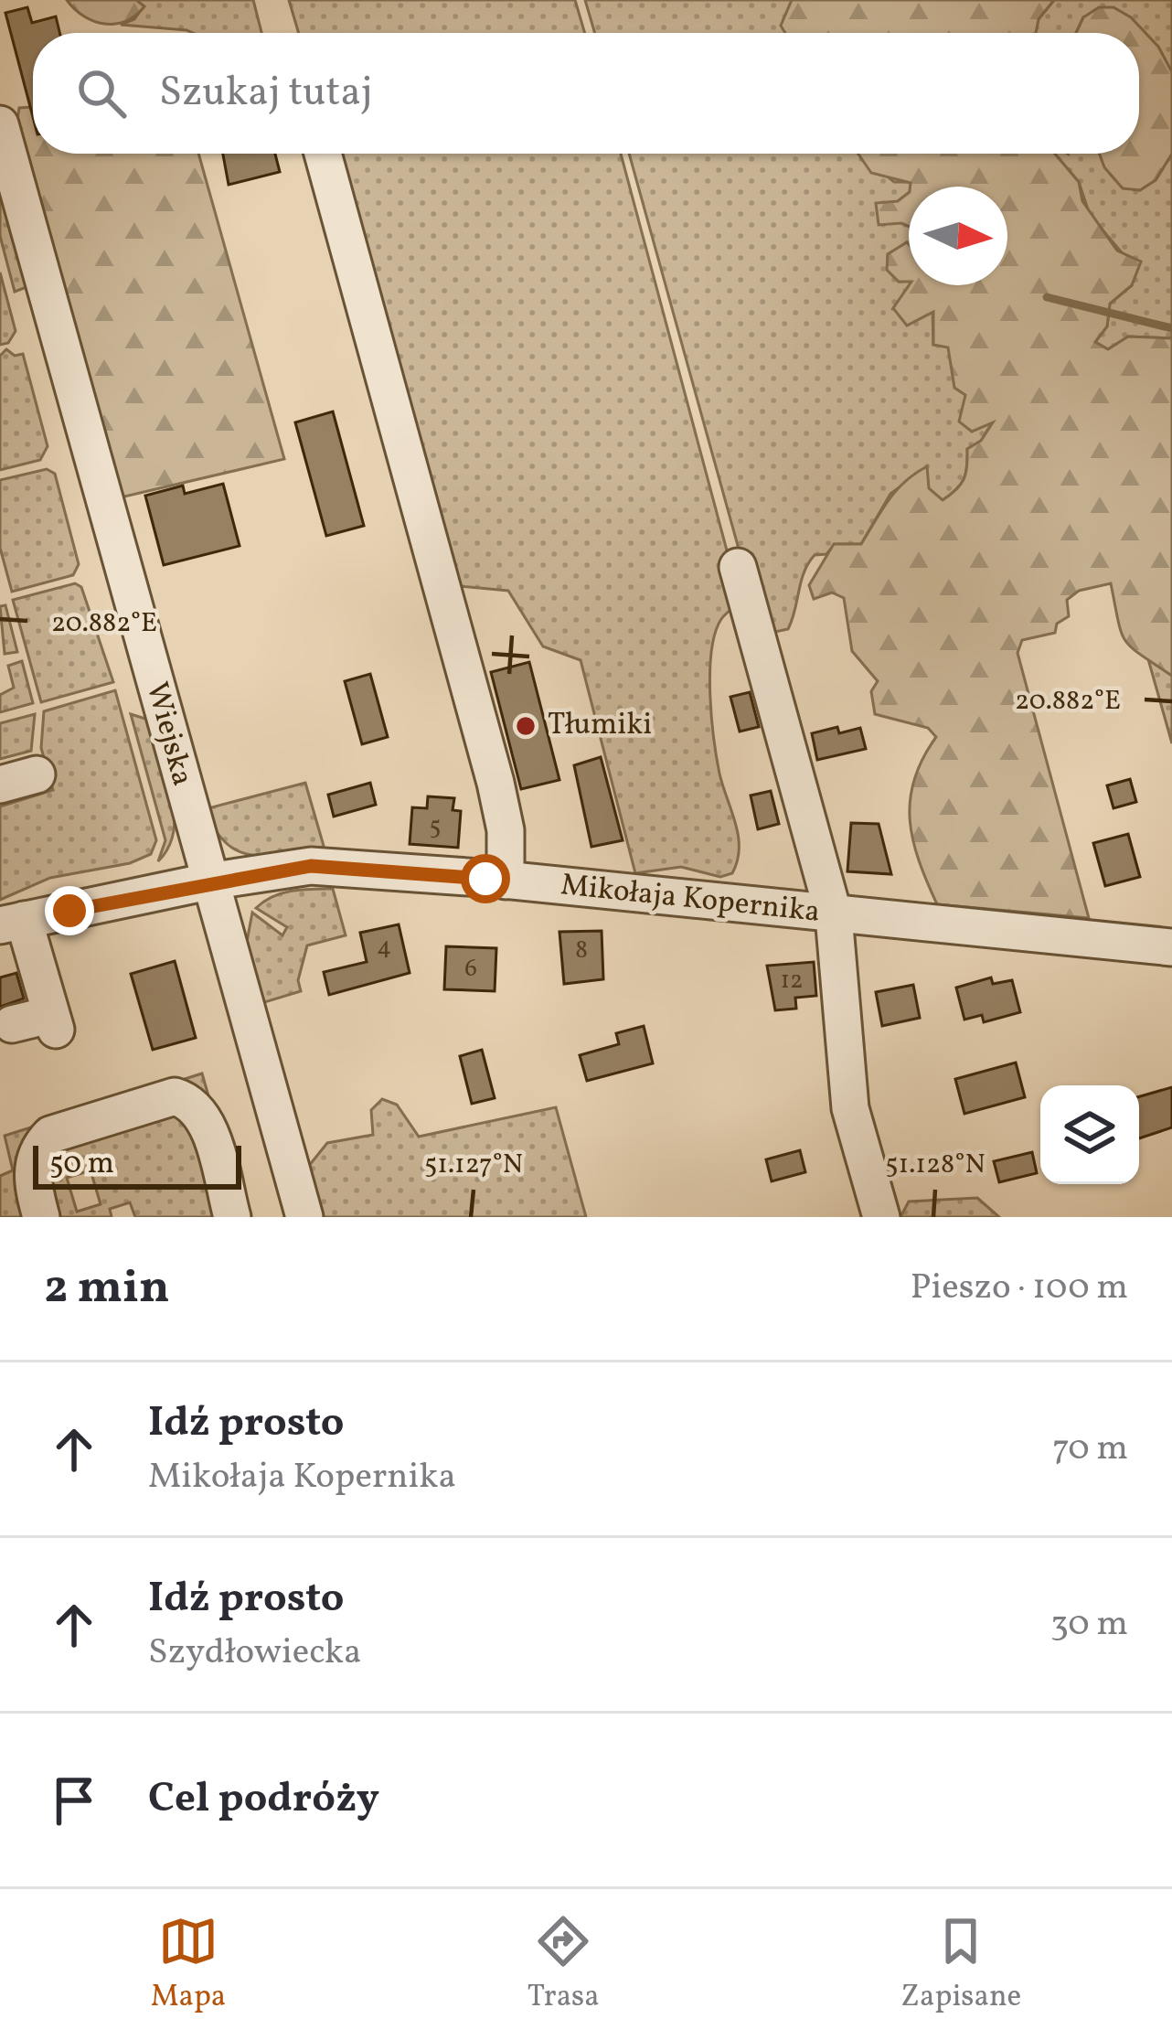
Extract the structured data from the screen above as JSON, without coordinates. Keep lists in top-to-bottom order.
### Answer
{
  "streets": {
    "street": ["Wiejska", "Mikołaja Kopernika"]
  },
  "crossings": [
    ["Wiejska", "Mikołaja Kopernika"]
  ],
  "places": ["Tłumiki"],
  "house_numbers": [
    "5",
    "4",
    "8",
    "6",
    "12"
  ],
  "scale_bar": "50 m",
  "north": "right",
  "page": {
    "search": "Szukaj tutaj",
    "scale": "50 m",
    "heading": ["2 min", "Pieszo · 100 m"],
    "list": [
      ["Idź prosto", "Mikołaja Kopernika", "70 m"],
      ["Idź prosto", "Szydłowiecka", "30 m"],
      "Cel podróży"
    ],
    "nav": ["Mapa", "Trasa", "Zapisane"]
  },
  "coordinates": ["20.882°E", "51.127°N", "51.128°N"]
}
